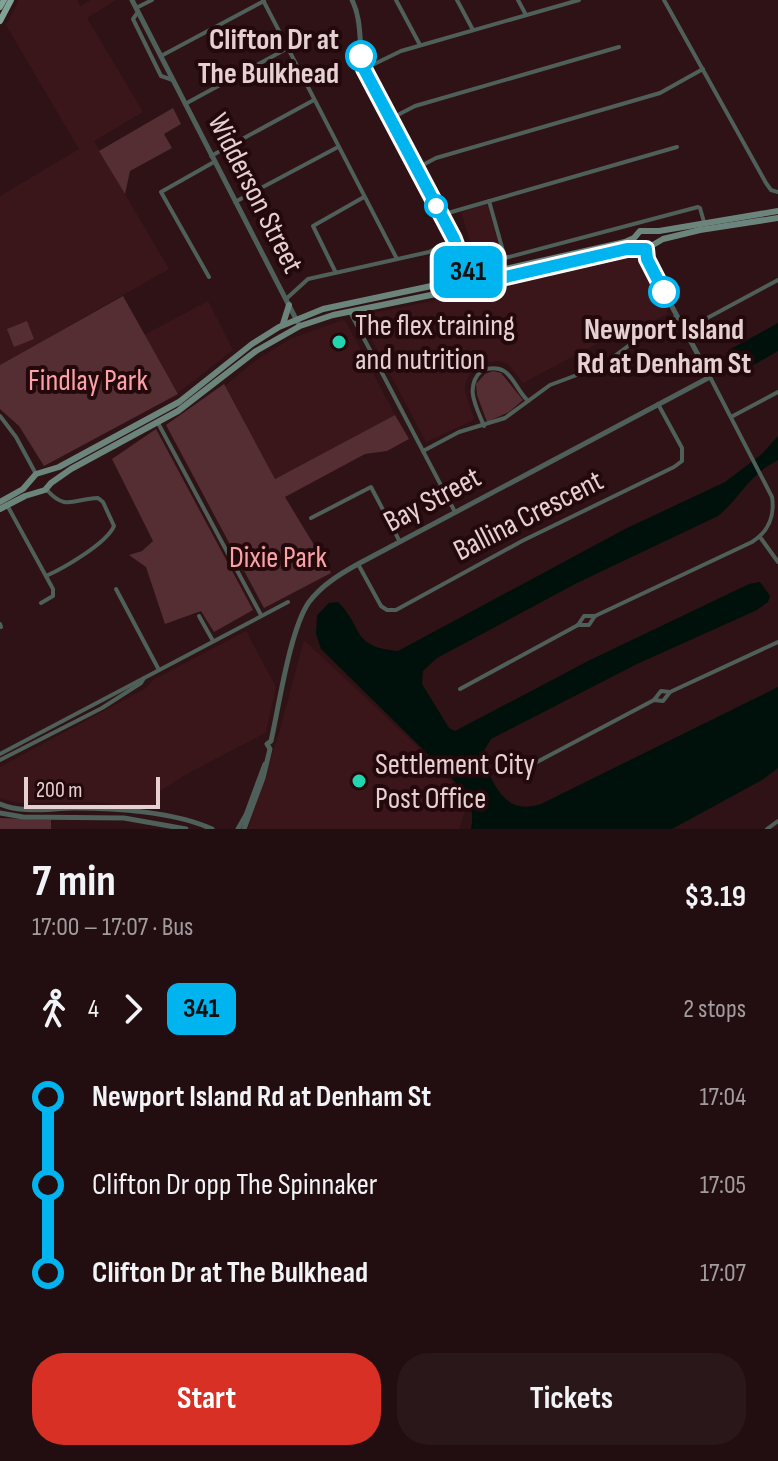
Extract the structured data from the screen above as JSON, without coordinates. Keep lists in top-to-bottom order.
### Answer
{
  "streets": {
    "street": ["Widderson Street", "Bay Street", "Ballina Crescent"]
  },
  "crossings": [
    ["Bay Street", "Ballina Crescent"]
  ],
  "parks": ["Findlay Park", "Dixie Park"],
  "places": [
    "Clifton Dr at The Bulkhead",
    "Newport Island Rd at Denham St",
    "The flex training and nutrition",
    "Settlement City Post Office"
  ],
  "lines": ["bus line 341"],
  "scale_bar": "200 m",
  "page": {
    "on_map": "341",
    "scale": "200 m",
    "heading": ["7 min", "17:00 – 17:07 · Bus", "$3.19"],
    "legs": ["4", "341", "2 stops"],
    "list": [
      {
        "name": "Newport Island Rd at Denham St",
        "value": "17:04"
      },
      {
        "name": "Clifton Dr opp The Spinnaker",
        "value": "17:05"
      },
      {
        "name": "Clifton Dr at The Bulkhead",
        "value": "17:07"
      }
    ],
    "buttons": ["Start", "Tickets"]
  }
}
